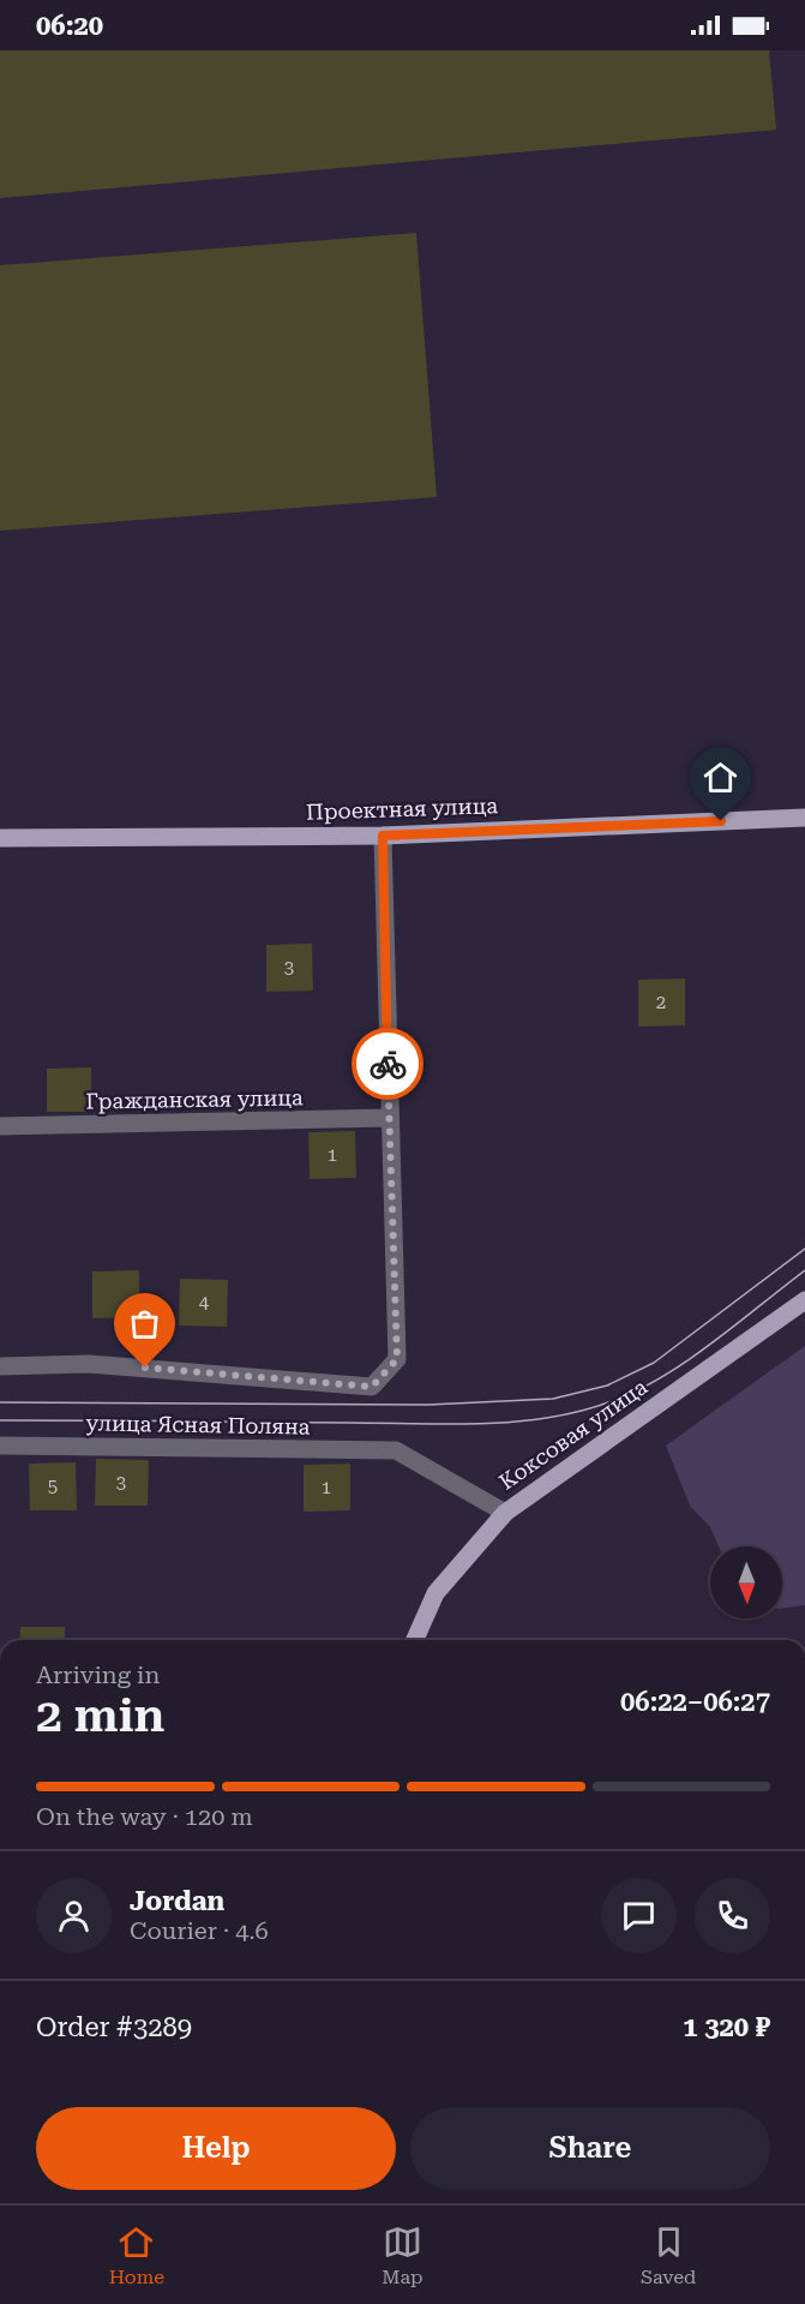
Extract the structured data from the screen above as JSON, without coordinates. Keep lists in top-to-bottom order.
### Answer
{
  "streets": {
    "main road": ["Проектная улица", "Коксовая улица"],
    "street": ["Гражданская улица", "улица Ясная Поляна"]
  },
  "crossings": [
    ["улица Ясная Поляна", "Коксовая улица"]
  ],
  "house_numbers": [
    "3",
    "2",
    "1",
    "4",
    "3",
    "5",
    "1"
  ],
  "north": "bottom",
  "page": {
    "status": "06:20",
    "heading": ["2 min", "Arriving in", "06:22–06:27"],
    "panel": [
      "Jordan",
      "Courier · 4.6",
      "Order #3289",
      "1 320 ₽"
    ],
    "bar": "On the way · 120 m",
    "buttons": ["Help", "Share"],
    "tabs": ["Home", "Map", "Saved"]
  }
}
